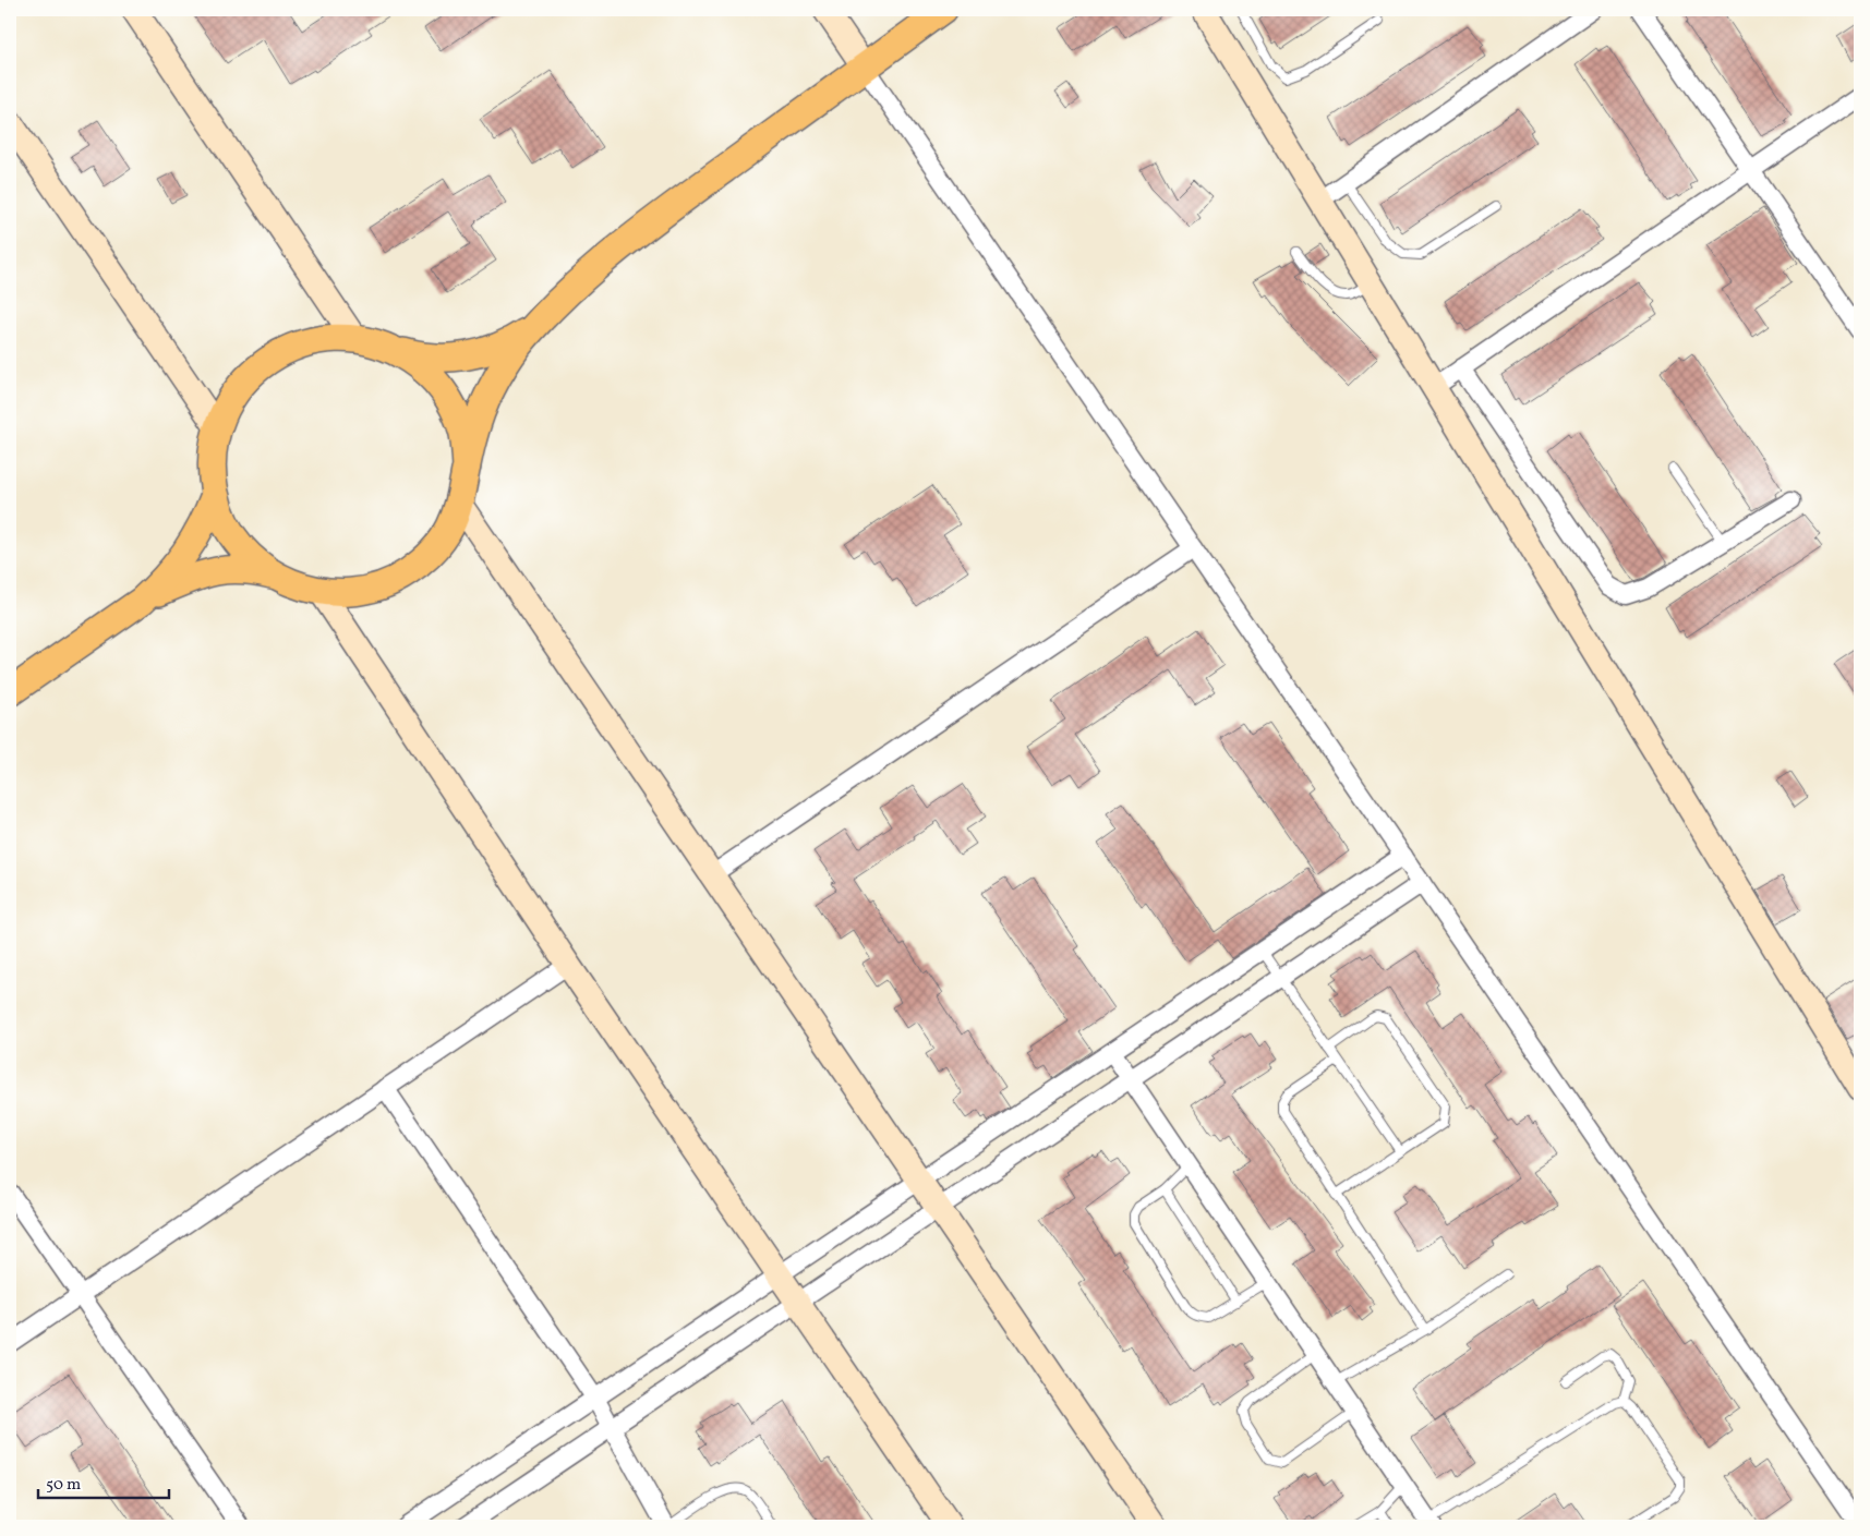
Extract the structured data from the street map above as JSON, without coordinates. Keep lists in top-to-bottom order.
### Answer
{
  "scale_bar": "50 m"
}
